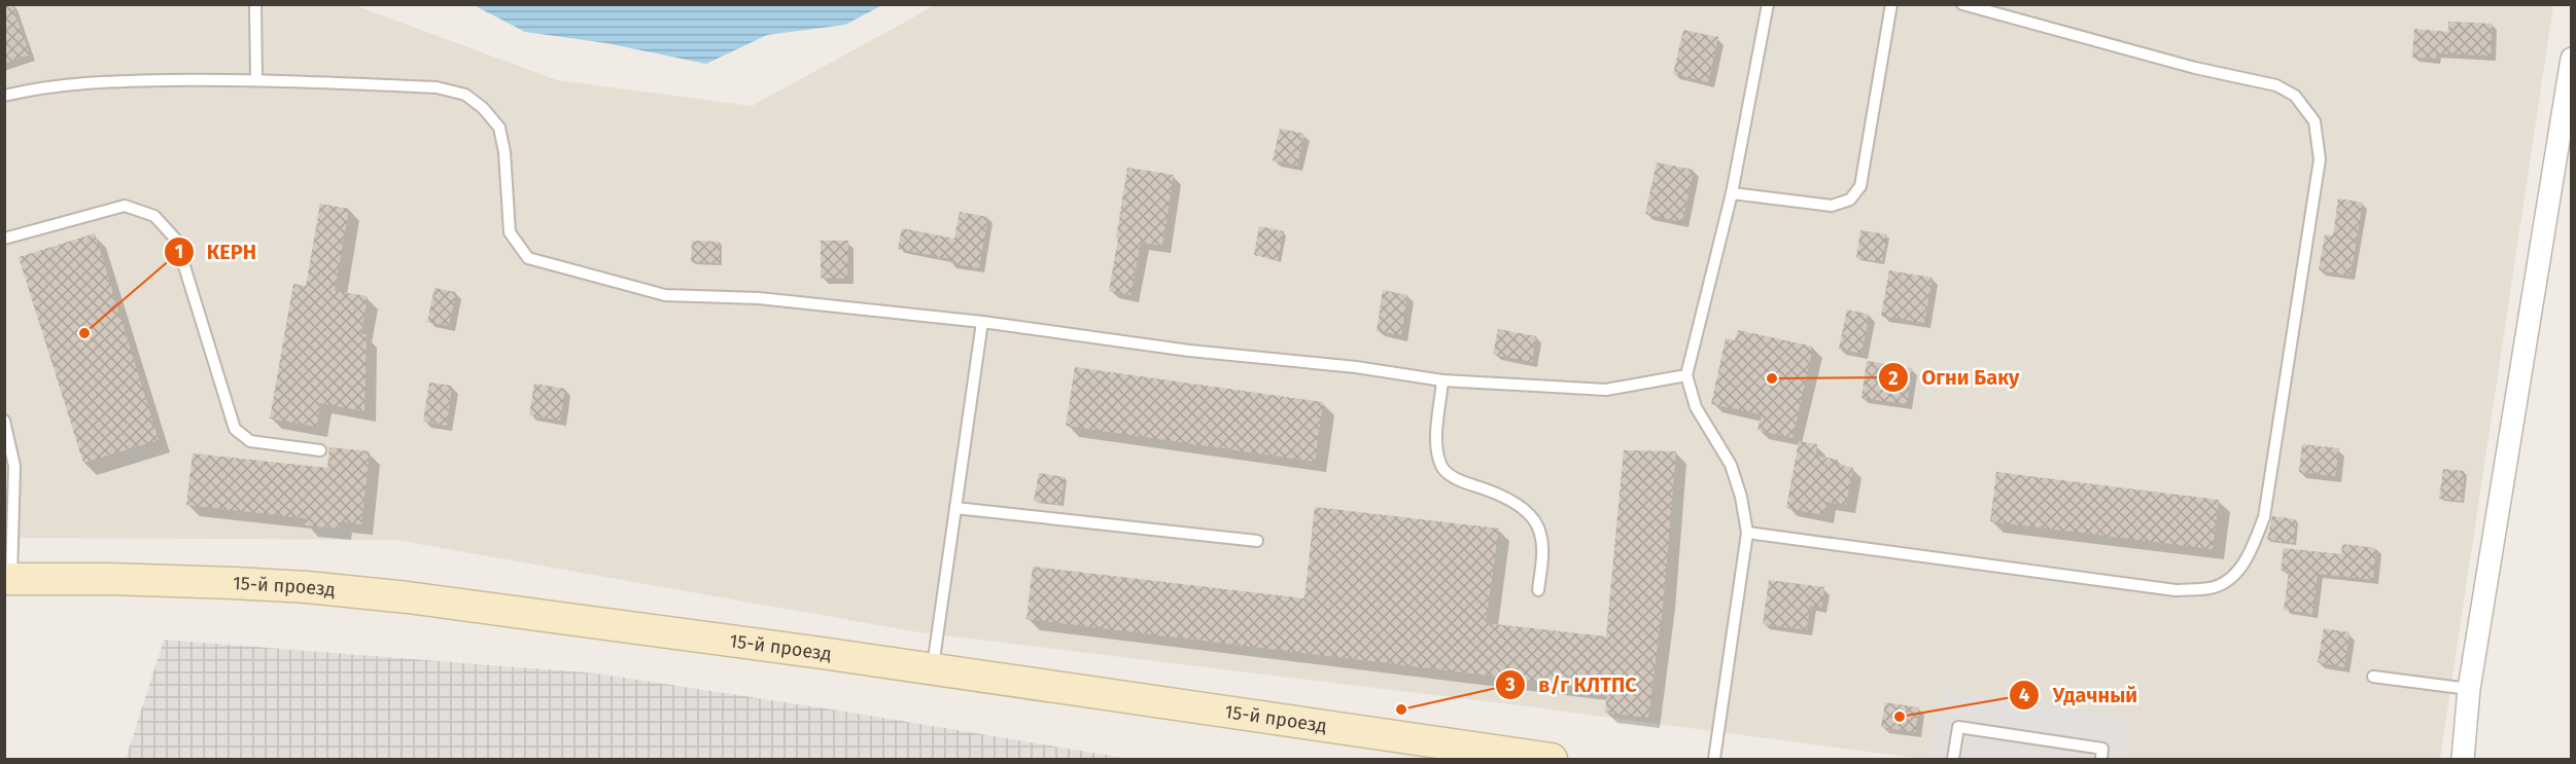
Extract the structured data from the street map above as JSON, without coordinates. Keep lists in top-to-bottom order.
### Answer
{
  "streets": {
    "main road": ["15-й проезд"]
  },
  "places": [
    "КЕРН",
    "Огни Баку",
    "в/г КЛТПС",
    "Удачный"
  ]
}
